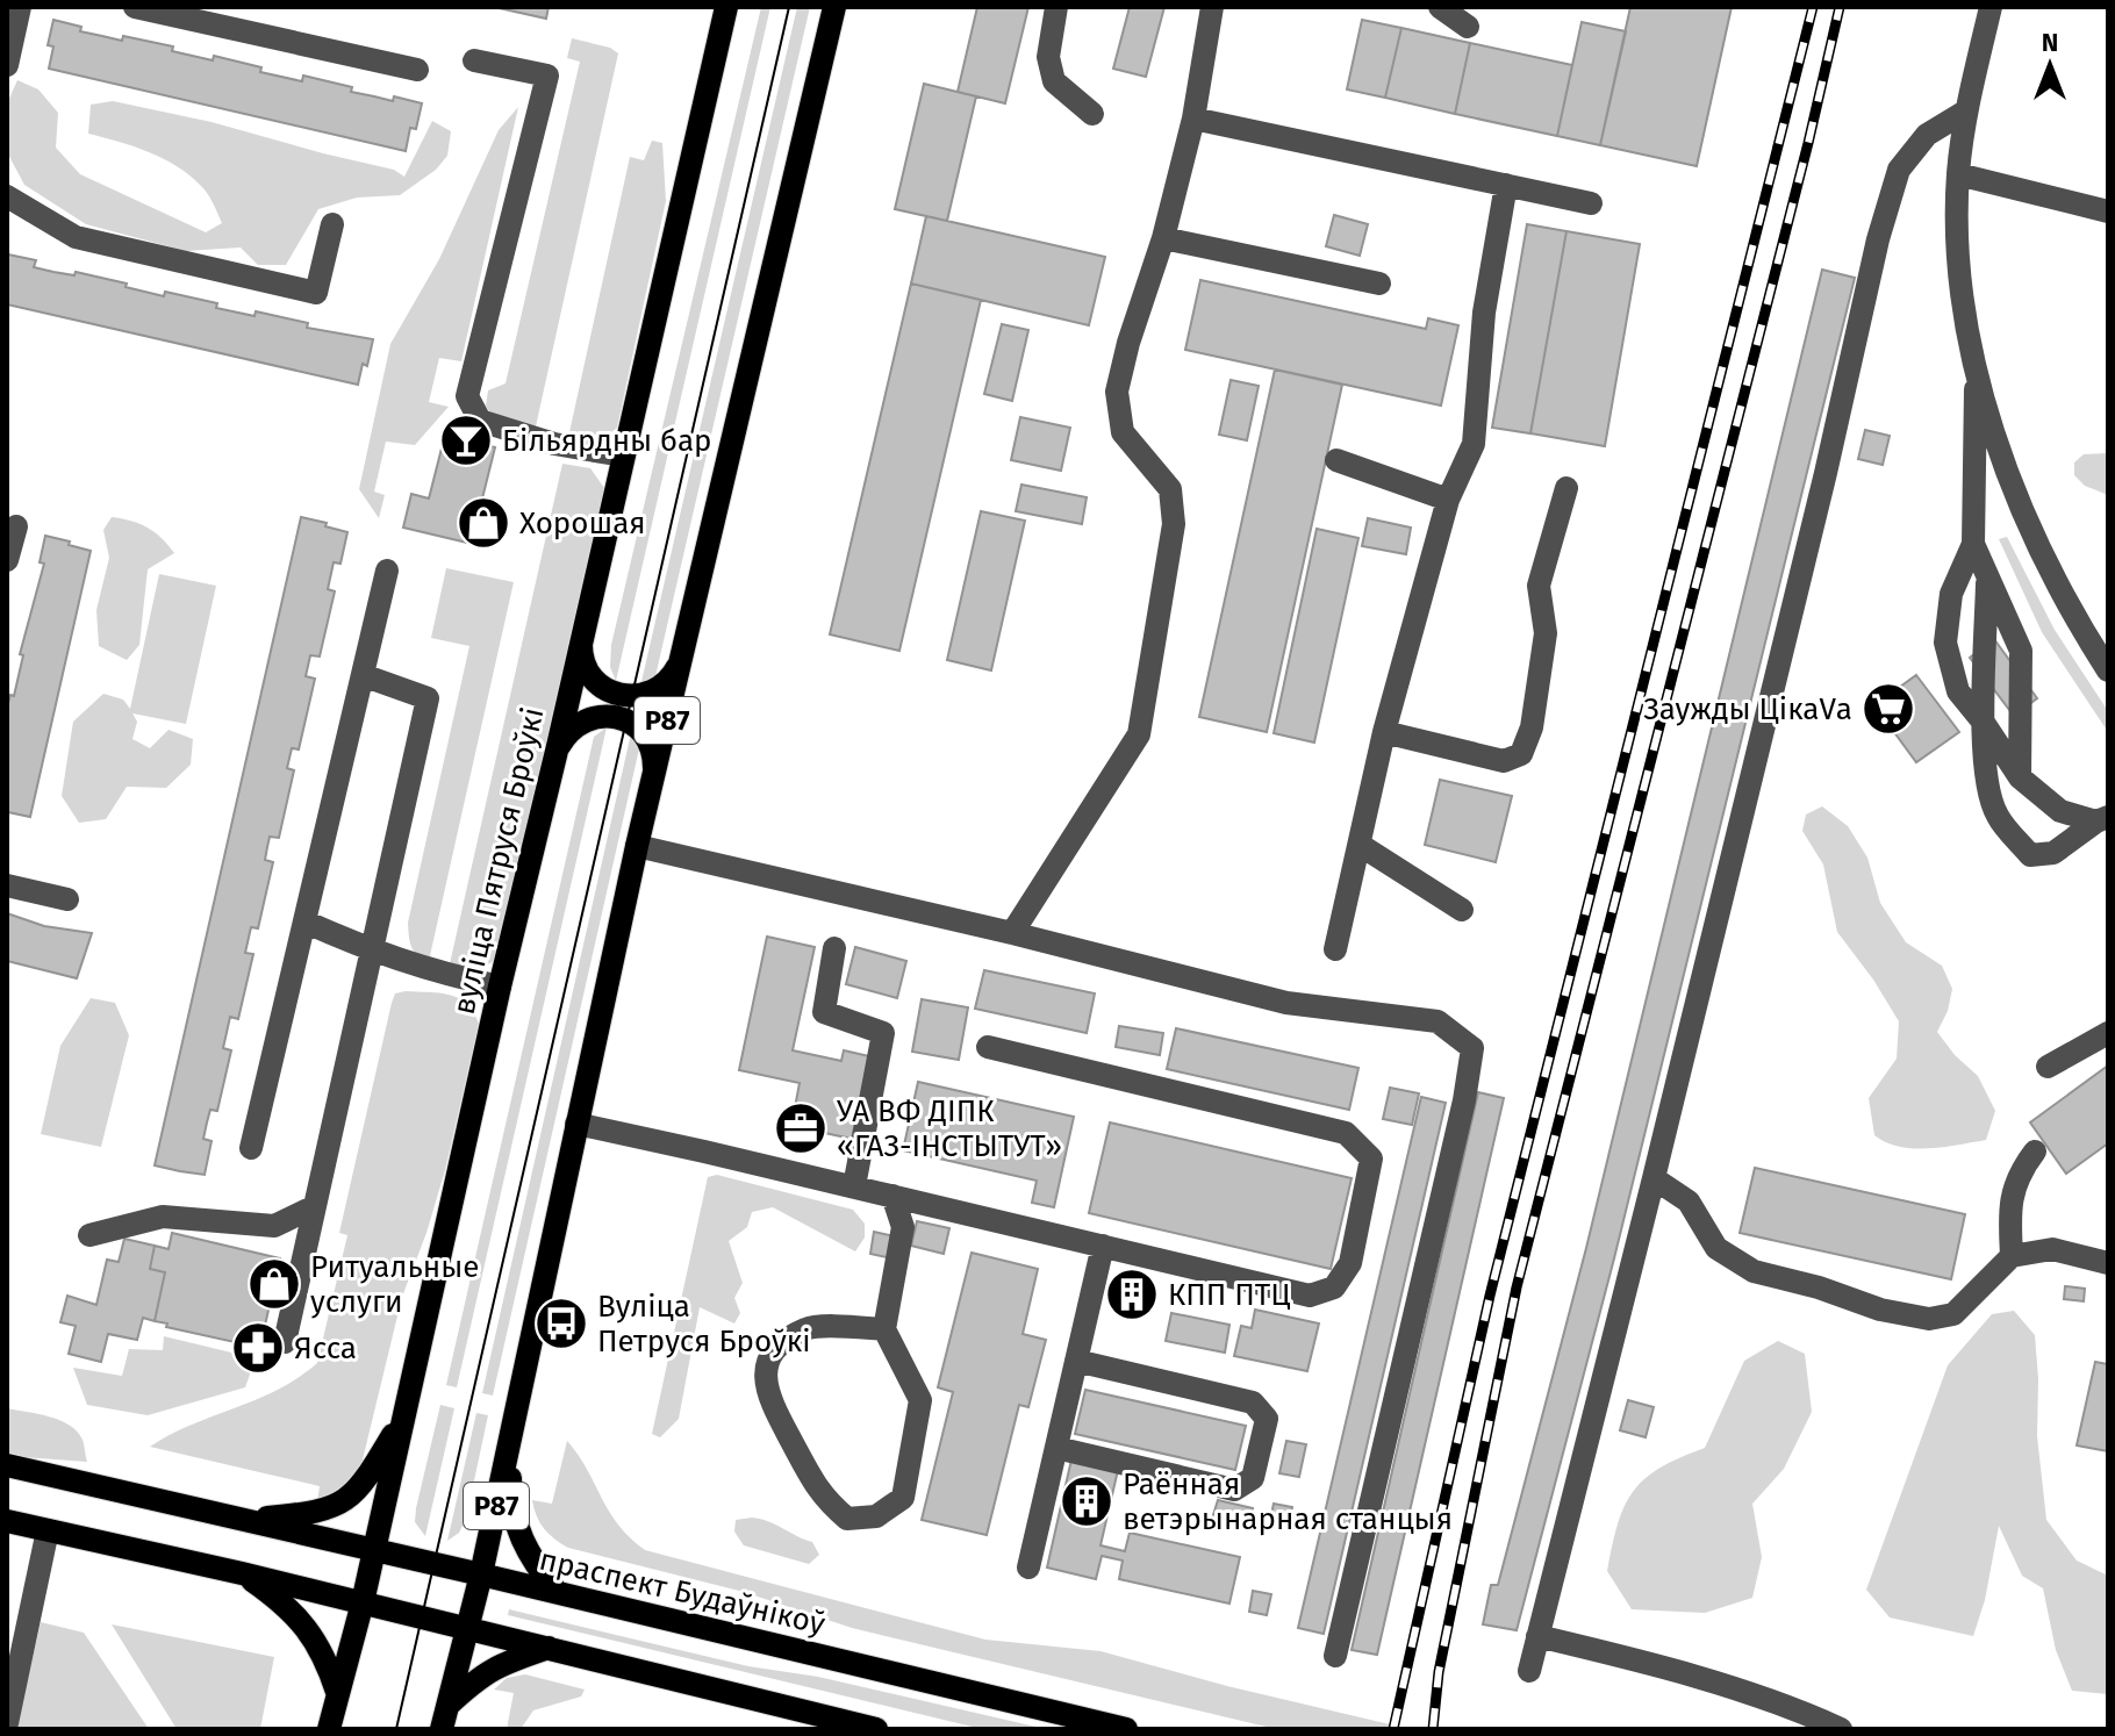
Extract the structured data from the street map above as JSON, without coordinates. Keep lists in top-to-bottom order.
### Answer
{
  "streets": {
    "main road": ["Р87", "вуліца Пятруся Броўкі", "праспект Будаўнікоў"]
  },
  "crossings": [
    ["Р87", "праспект Будаўнікоў"],
    ["вуліца Пятруся Броўкі", "праспект Будаўнікоў"]
  ],
  "places": {
    "bar": ["Більярдны бар"],
    "shop": ["Хорошая", "Ритуальные услуги"],
    "supermarket": ["Заужды ЦікаVа"],
    "office": ["УА ВФ ДІПК «ГАЗ-ІНСТЫТУТ»"],
    "building": ["КПП ПТЦ", "Раённая ветэрынарная станцыя"],
    "bus stop": ["Вуліца Петруся Броўкі"],
    "pharmacy": ["Ясса"]
  },
  "north": "top"
}
